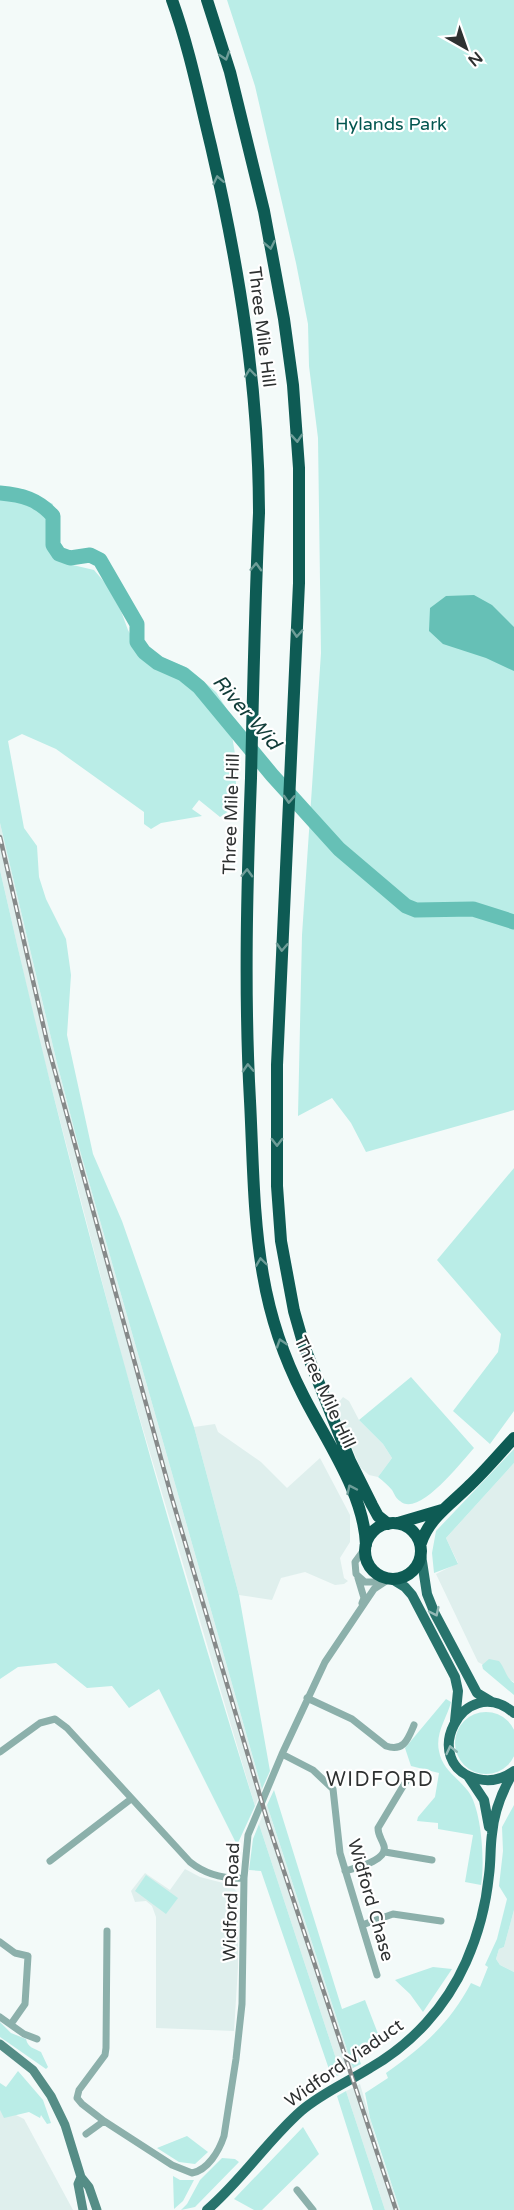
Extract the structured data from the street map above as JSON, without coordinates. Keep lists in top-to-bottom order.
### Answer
{
  "streets": {
    "highway": ["Three Mile Hill"],
    "main road": ["Widford Viaduct"],
    "street": ["Widford Chase", "Widford Road"]
  },
  "crossings": [
    ["Three Mile Hill", "Widford Road"],
    ["Widford Chase", "Widford Road"]
  ],
  "districts": ["WIDFORD"],
  "water": ["River Wid"],
  "parks": ["Hylands Park"],
  "north": "bottom right"
}
